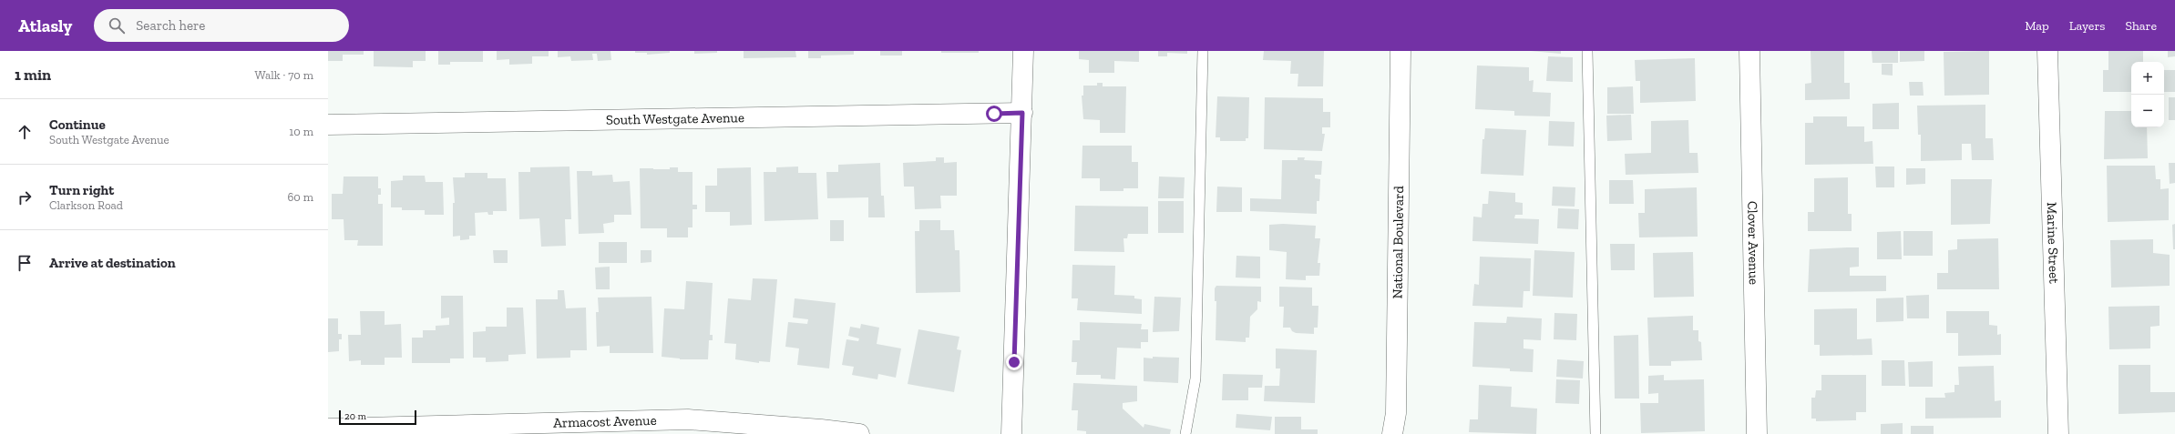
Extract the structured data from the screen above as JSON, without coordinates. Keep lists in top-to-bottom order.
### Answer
{
  "streets": {
    "street": [
      "South Westgate Avenue",
      "Clover Avenue",
      "Marine Street",
      "National Boulevard",
      "Armacost Avenue"
    ]
  },
  "scale_bar": "20 m",
  "page": {
    "header": "Atlasly",
    "search": "Search here",
    "nav": ["Map", "Layers", "Share"],
    "heading": ["1 min", "Walk · 70 m"],
    "map_buttons": ["+", "−"],
    "list": [
      ["Continue", "South Westgate Avenue", "10 m"],
      ["Turn right", "Clarkson Road", "60 m"],
      "Arrive at destination"
    ],
    "scale": "20 m"
  }
}
